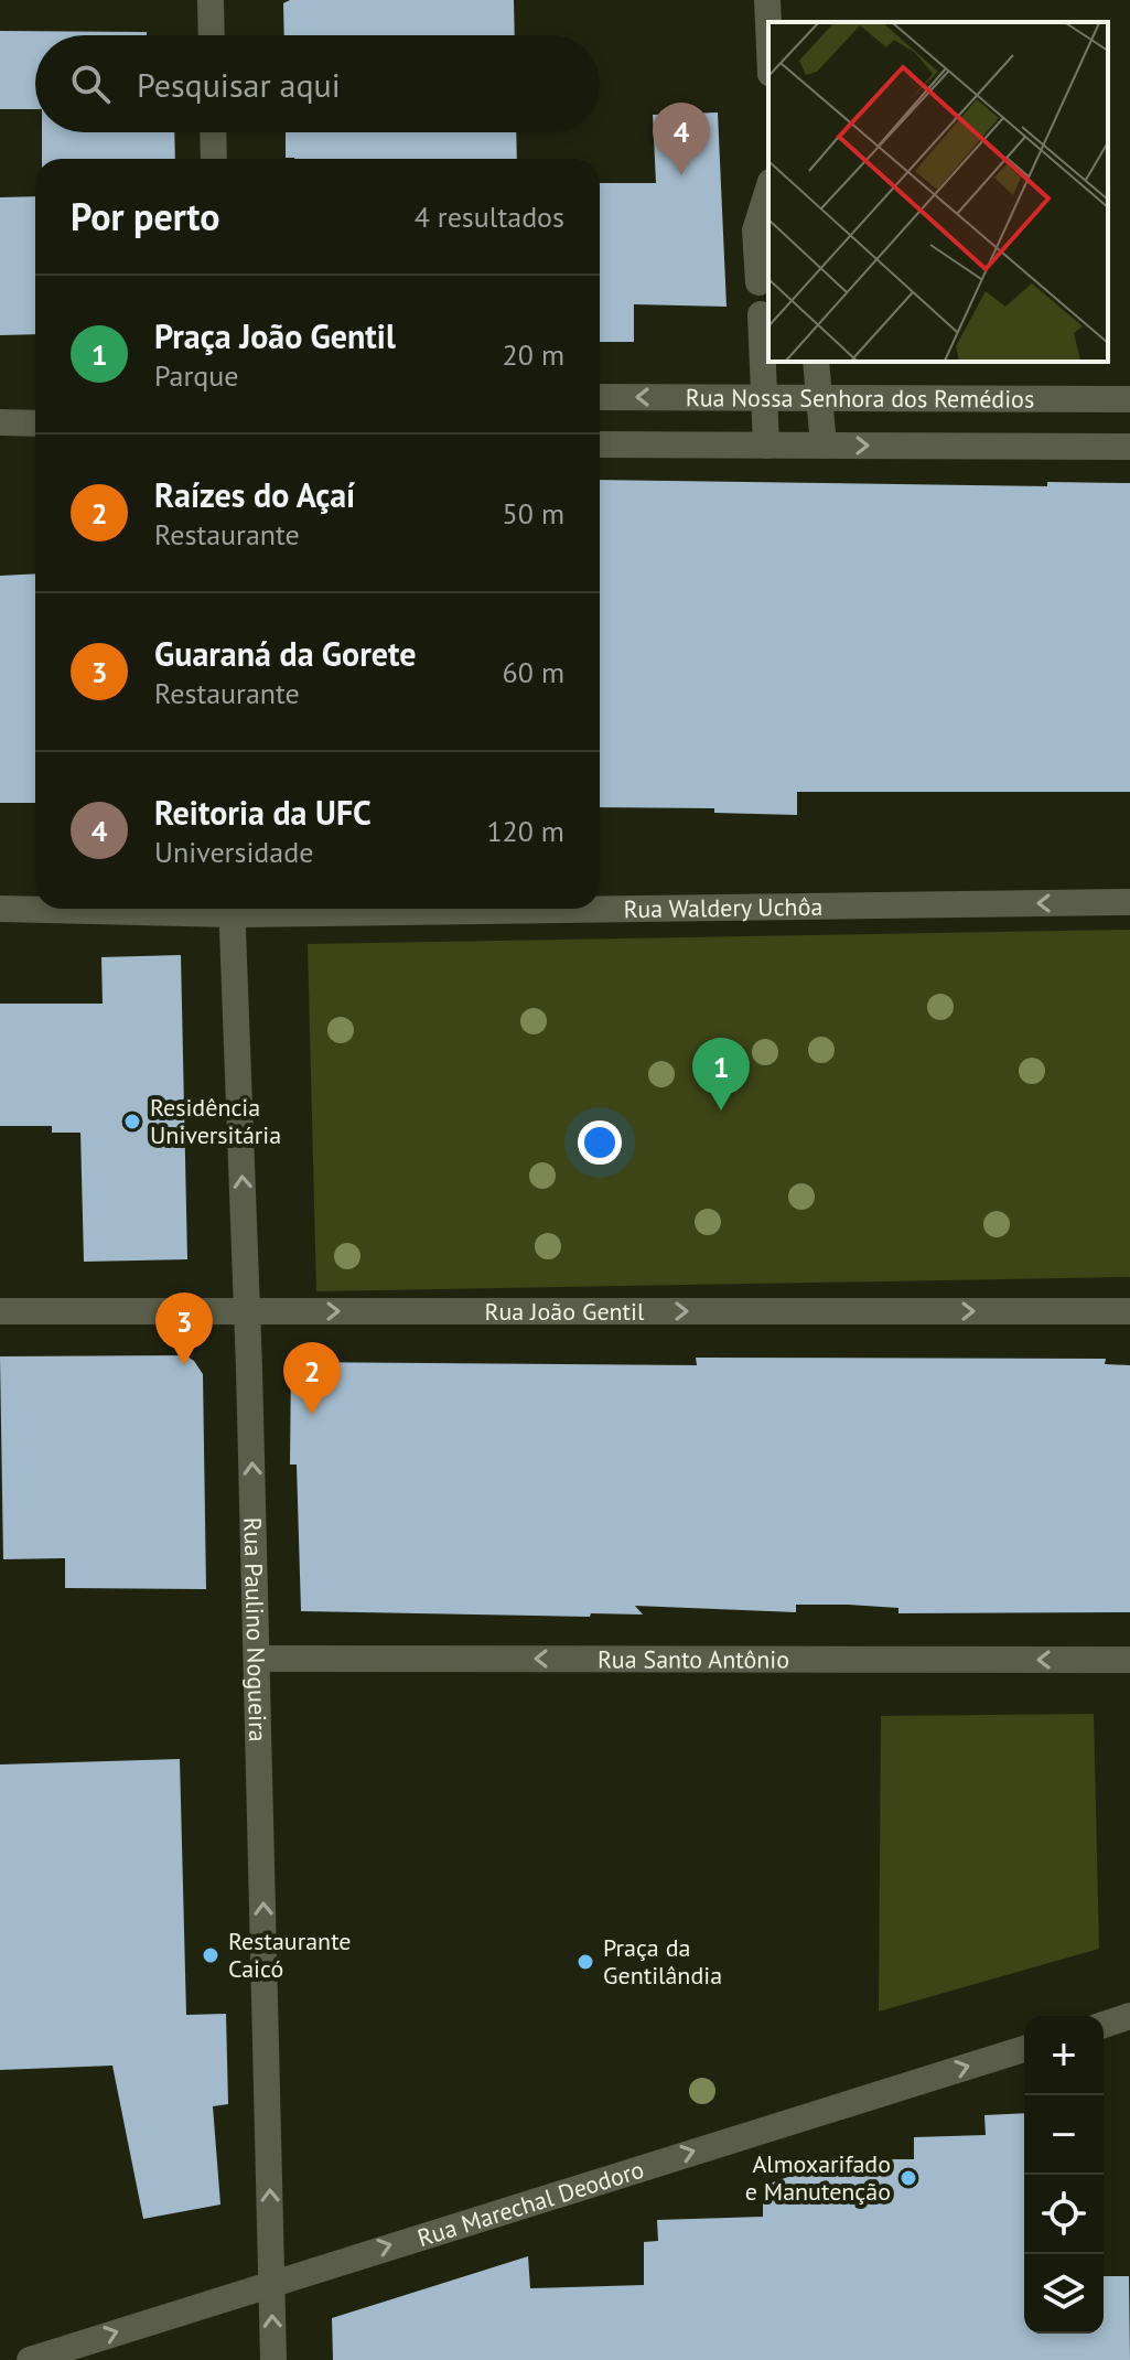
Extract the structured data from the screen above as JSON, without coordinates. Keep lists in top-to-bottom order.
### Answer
{
  "streets": {
    "street": [
      "Rua Nossa Senhora dos Remédios",
      "Rua Waldery Uchôa",
      "Rua João Gentil",
      "Rua Paulino Nogueira",
      "Rua Santo Antônio",
      "Rua Marechal Deodoro"
    ]
  },
  "crossings": [
    ["Rua João Gentil", "Rua Paulino Nogueira"],
    ["Rua Paulino Nogueira", "Rua Santo Antônio"],
    ["Rua Paulino Nogueira", "Rua Marechal Deodoro"]
  ],
  "one_way": [
    "Rua Waldery Uchôa",
    "Rua João Gentil",
    "Rua Paulino Nogueira",
    "Rua Santo Antônio",
    "Rua Marechal Deodoro"
  ],
  "places": [
    "Residência Universitária",
    "Restaurante Caicó",
    "Praça da Gentilândia",
    "Almoxarifado e Manutenção"
  ],
  "page": {
    "search": "Pesquisar aqui",
    "pins": [
      "4",
      "1",
      "3",
      "2"
    ],
    "heading": ["Por perto", "4 resultados"],
    "list": [
      {
        "mark": "1",
        "name": "Praça João Gentil",
        "note": "Parque",
        "value": "20 m"
      },
      {
        "mark": "2",
        "name": "Raízes do Açaí",
        "note": "Restaurante",
        "value": "50 m"
      },
      {
        "mark": "3",
        "name": "Guaraná da Gorete",
        "note": "Restaurante",
        "value": "60 m"
      },
      {
        "mark": "4",
        "name": "Reitoria da UFC",
        "note": "Universidade",
        "value": "120 m"
      }
    ],
    "map_buttons": ["+", "−"]
  }
}
